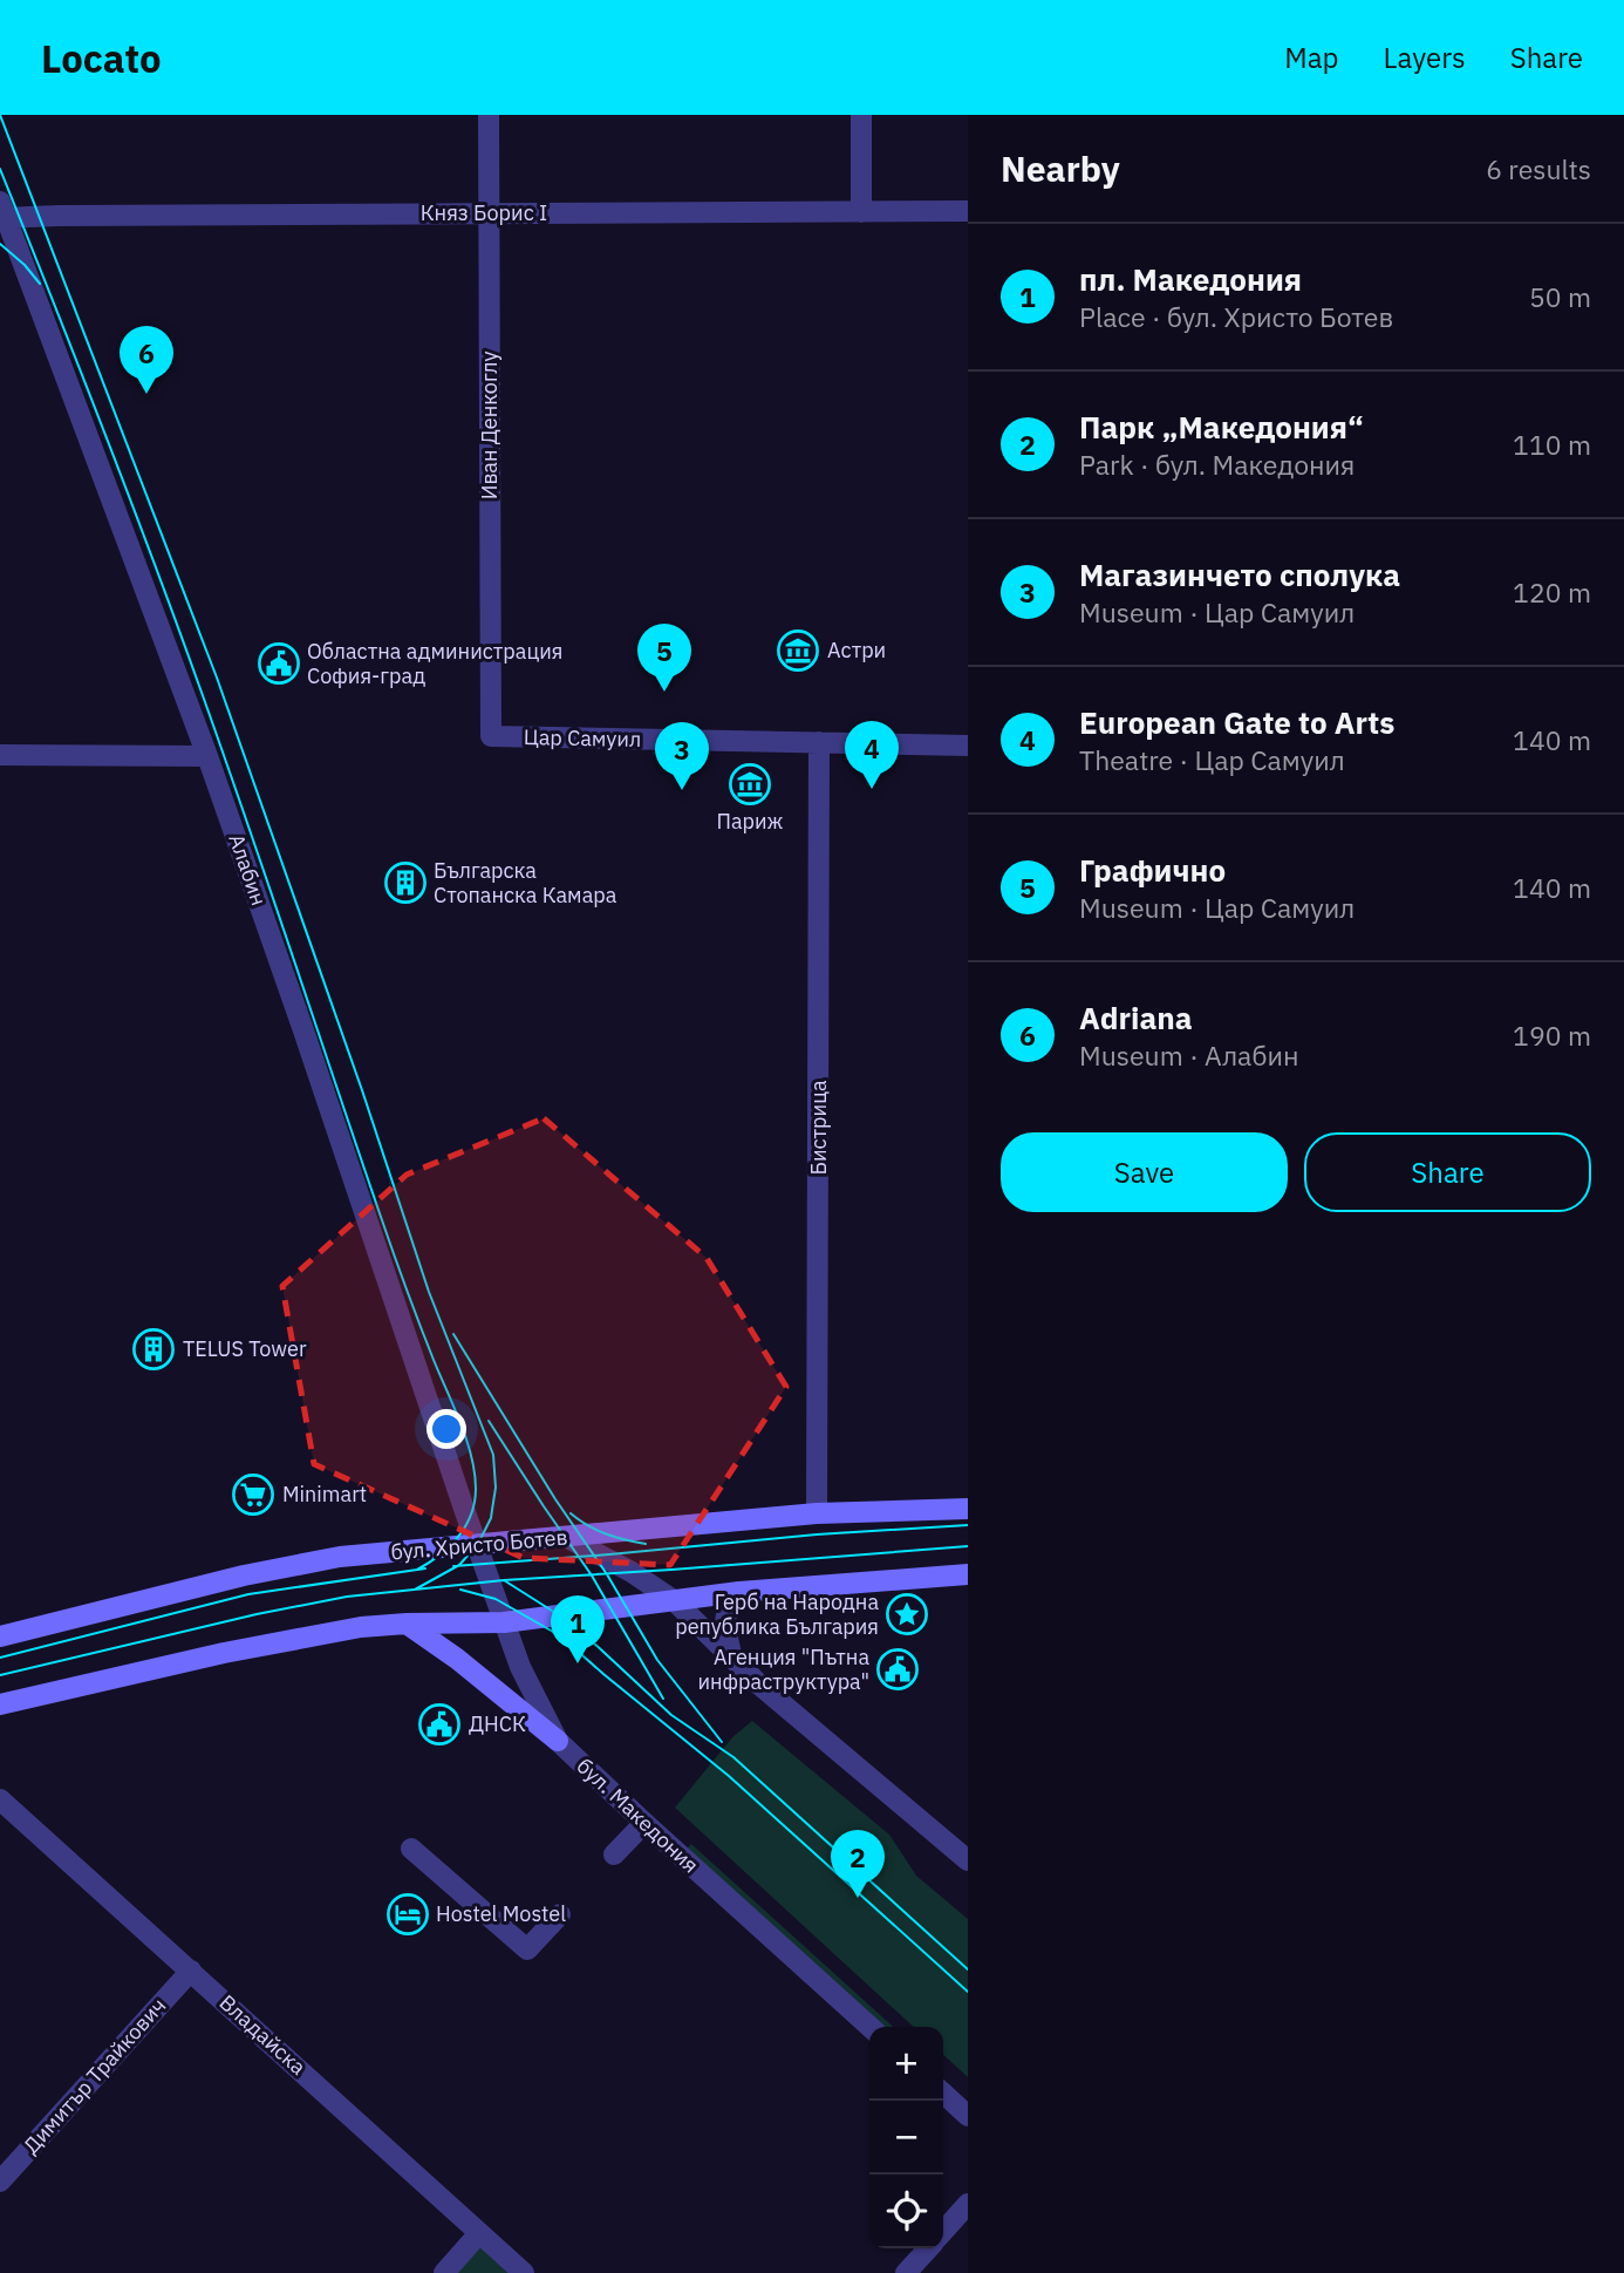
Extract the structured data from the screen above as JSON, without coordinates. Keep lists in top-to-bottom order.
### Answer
{
  "streets": {
    "main road": ["бул. Христо Ботев"],
    "street": [
      "Княз Борис I",
      "Иван Денкоглу",
      "Цар Самуил",
      "Алабин",
      "Бистрица",
      "бул. Македония",
      "Владайска",
      "Димитър Трайкович"
    ]
  },
  "crossings": [
    ["Княз Борис I", "Иван Денкоглу"],
    ["Княз Борис I", "Алабин"],
    ["Иван Денкоглу", "Цар Самуил"],
    ["Цар Самуил", "Бистрица"],
    ["Алабин", "бул. Христо Ботев"],
    ["Алабин", "бул. Македония"],
    ["Бистрица", "бул. Христо Ботев"],
    ["бул. Христо Ботев", "бул. Македония"],
    ["Владайска", "Димитър Трайкович"]
  ],
  "places": {
    "museum": ["Астри", "Париж"],
    "public building": ["Областна администрация София-град", "Агенция \"Пътна инфраструктура\"", "ДНСК"],
    "building": ["Българска Стопанска Камара", "TELUS Tower"],
    "supermarket": ["Minimart"],
    "place": ["Герб на Народна република България"],
    "hotel": ["Hostel Mostel"]
  },
  "page": {
    "header": "Locato",
    "nav": ["Map", "Layers", "Share"],
    "heading": ["Nearby", "6 results"],
    "list": [
      {
        "mark": "1",
        "name": "пл. Македония",
        "note": "Place · бул. Христо Ботев",
        "value": "50 m"
      },
      {
        "mark": "2",
        "name": "Парк „Македония“",
        "note": "Park · бул. Македония",
        "value": "110 m"
      },
      {
        "mark": "3",
        "name": "Магазинчето сполука",
        "note": "Museum · Цар Самуил",
        "value": "120 m"
      },
      {
        "mark": "4",
        "name": "European Gate to Arts",
        "note": "Theatre · Цар Самуил",
        "value": "140 m"
      },
      {
        "mark": "5",
        "name": "Графично",
        "note": "Museum · Цар Самуил",
        "value": "140 m"
      },
      {
        "mark": "6",
        "name": "Adriana",
        "note": "Museum · Алабин",
        "value": "190 m"
      }
    ],
    "pins": [
      "6",
      "5",
      "4",
      "3",
      "1",
      "2"
    ],
    "buttons": ["Save", "Share"],
    "map_buttons": ["+", "−"]
  }
}
